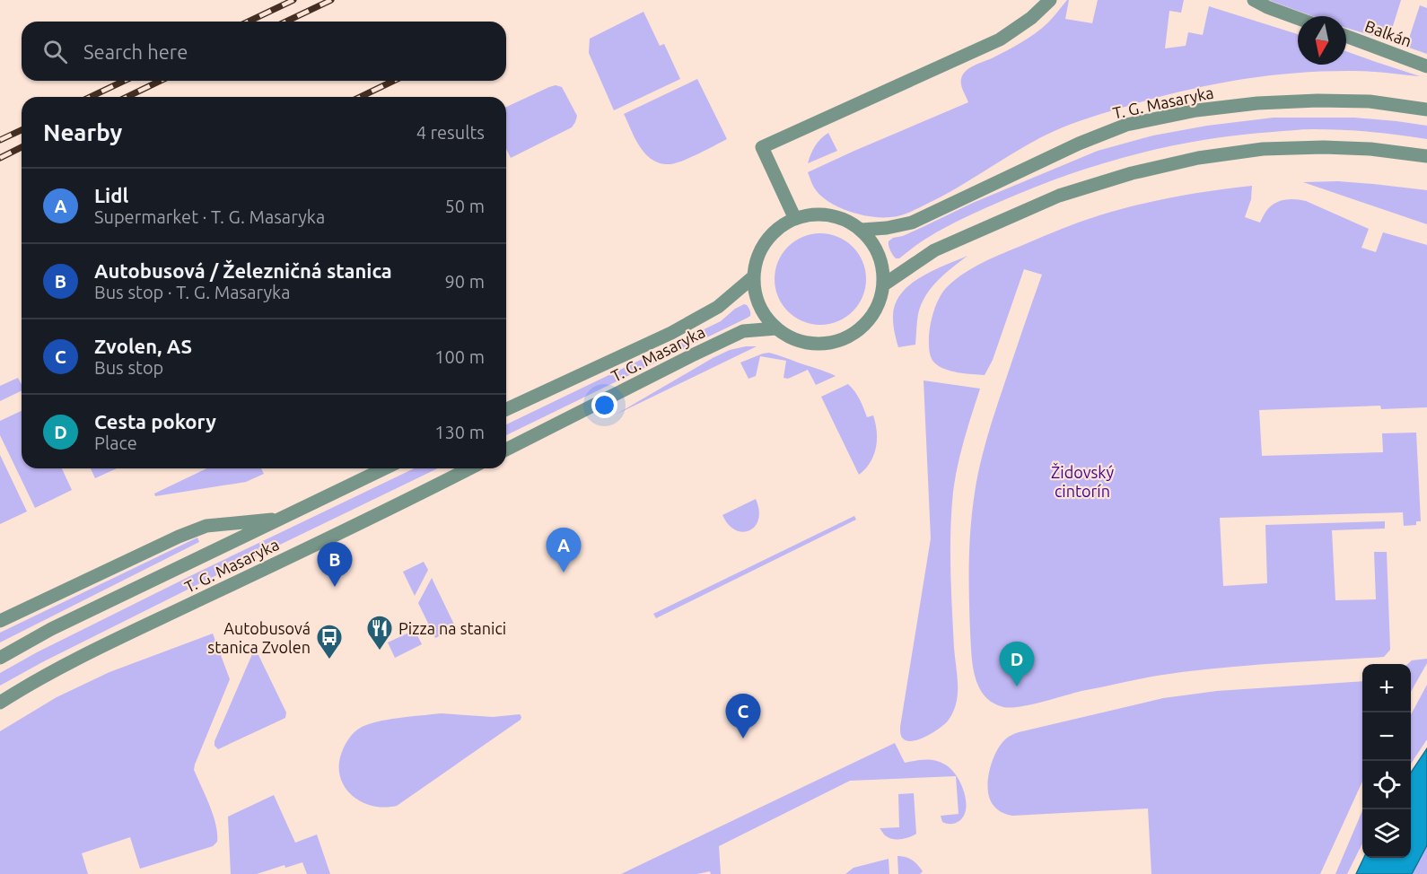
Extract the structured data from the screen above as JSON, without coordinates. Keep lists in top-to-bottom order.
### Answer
{
  "streets": {
    "street": ["Balkán", "T. G. Masaryka"]
  },
  "parks": ["Židovský cintorín"],
  "places": {
    "restaurant": ["Pizza na stanici"],
    "bus stop": ["Autobusová stanica Zvolen"]
  },
  "north": "bottom",
  "page": {
    "search": "Search here",
    "heading": ["Nearby", "4 results"],
    "list": [
      {
        "mark": "A",
        "name": "Lidl",
        "note": "Supermarket · T. G. Masaryka",
        "value": "50 m"
      },
      {
        "mark": "B",
        "name": "Autobusová / Železničná stanica",
        "note": "Bus stop · T. G. Masaryka",
        "value": "90 m"
      },
      {
        "mark": "C",
        "name": "Zvolen, AS",
        "note": "Bus stop",
        "value": "100 m"
      },
      {
        "mark": "D",
        "name": "Cesta pokory",
        "note": "Place",
        "value": "130 m"
      }
    ],
    "pins": [
      "A",
      "B",
      "D",
      "C"
    ],
    "map_buttons": ["+", "−"]
  }
}
